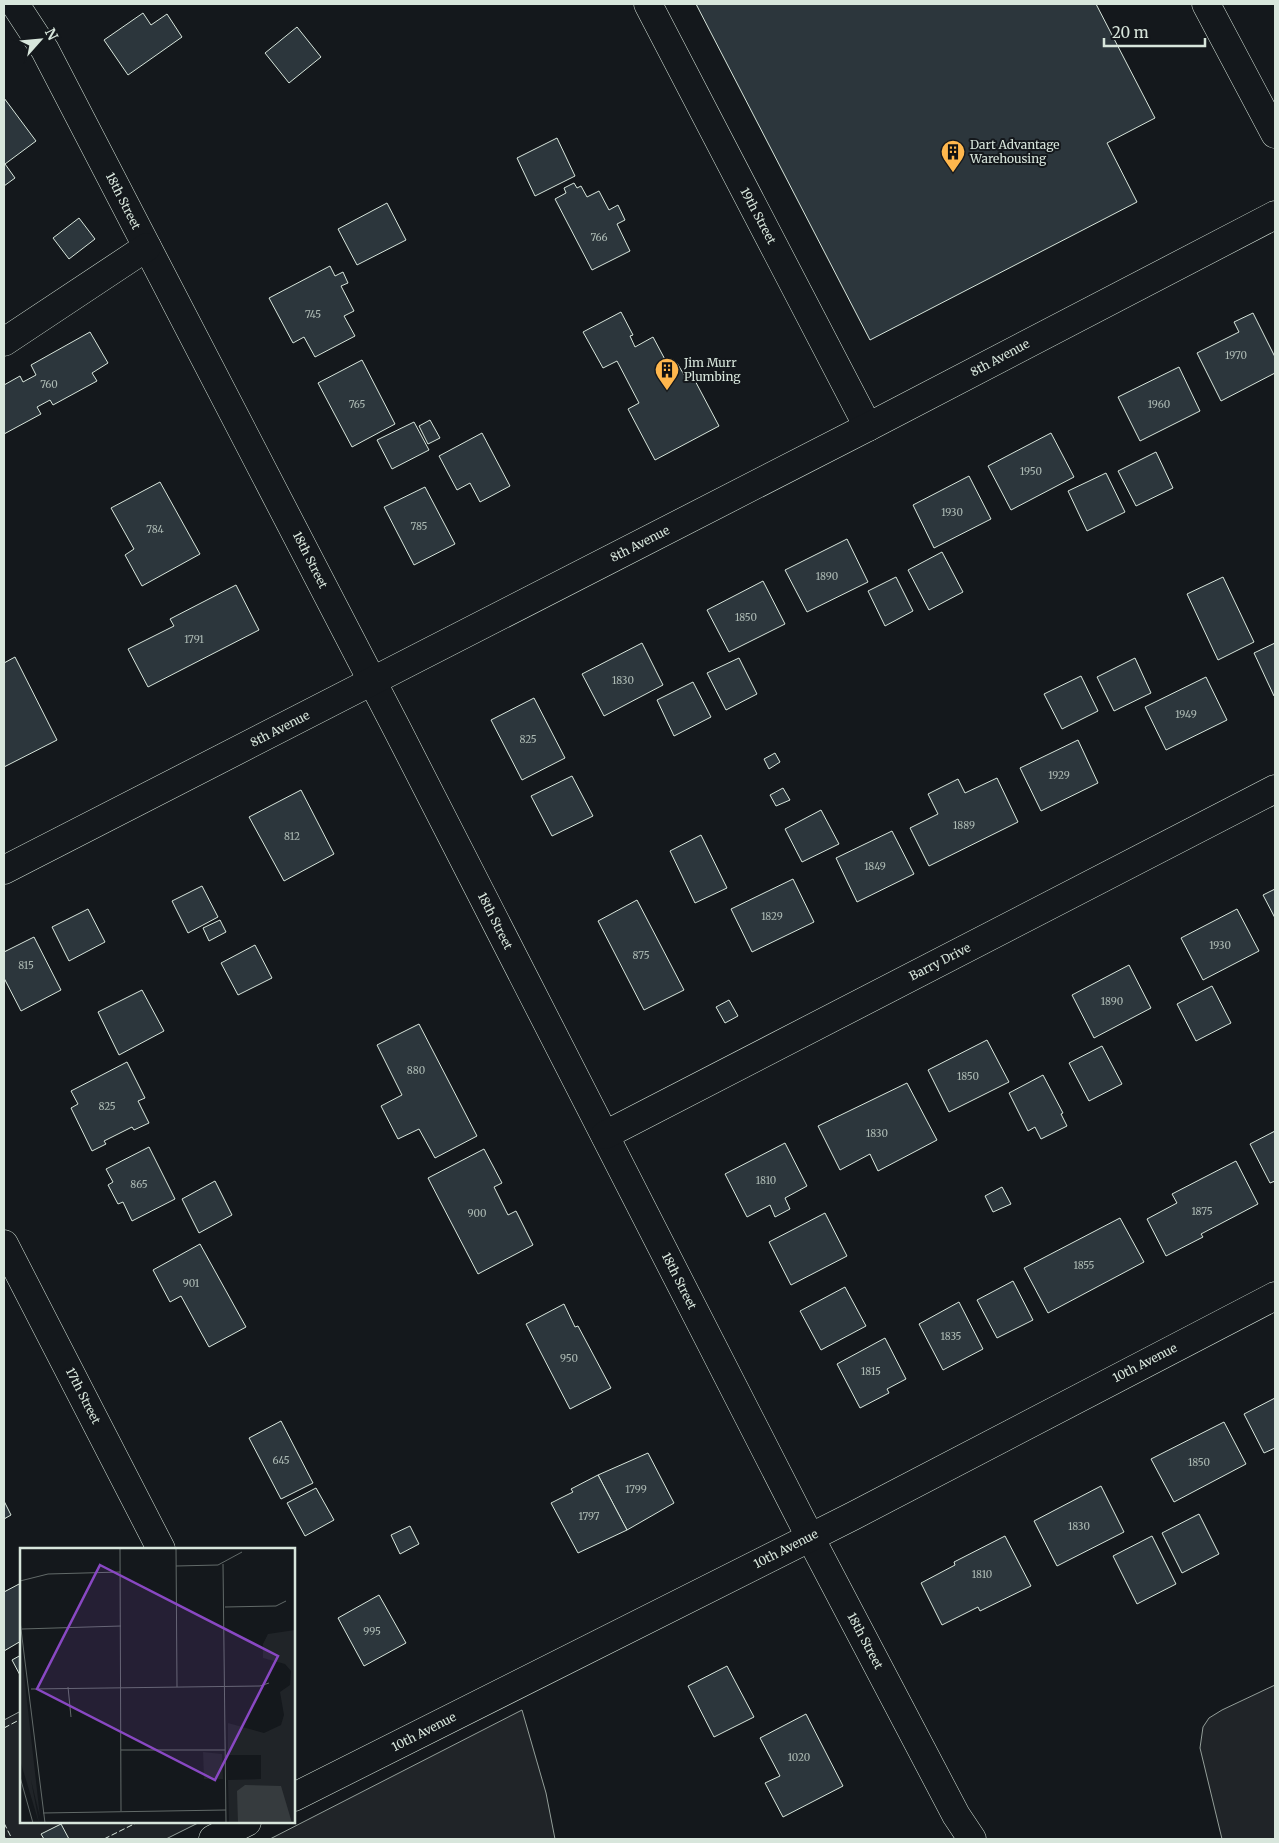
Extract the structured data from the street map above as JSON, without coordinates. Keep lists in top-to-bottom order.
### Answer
{
  "streets": {
    "street": [
      "18th Street",
      "19th Street",
      "8th Avenue",
      "Barry Drive",
      "10th Avenue",
      "17th Street"
    ]
  },
  "crossings": [
    ["18th Street", "8th Avenue"],
    ["18th Street", "Barry Drive"],
    ["18th Street", "10th Avenue"],
    ["19th Street", "8th Avenue"]
  ],
  "places": {
    "building": ["Dart Advantage Warehousing", "Jim Murr Plumbing"]
  },
  "house_numbers": [
    "766",
    "745",
    "1970",
    "760",
    "765",
    "1960",
    "1950",
    "1930",
    "785",
    "784",
    "1890",
    "1850",
    "1791",
    "1830",
    "1949",
    "825",
    "1929",
    "1889",
    "812",
    "1849",
    "1829",
    "1930",
    "875",
    "815",
    "1890",
    "880",
    "1850",
    "825",
    "1830",
    "1810",
    "865",
    "1875",
    "900",
    "1855",
    "901",
    "1835",
    "950",
    "1815",
    "645",
    "1850",
    "1799",
    "1797",
    "1830",
    "1810",
    "995",
    "1020"
  ],
  "scale_bar": "20 m",
  "north": "top right"
}
